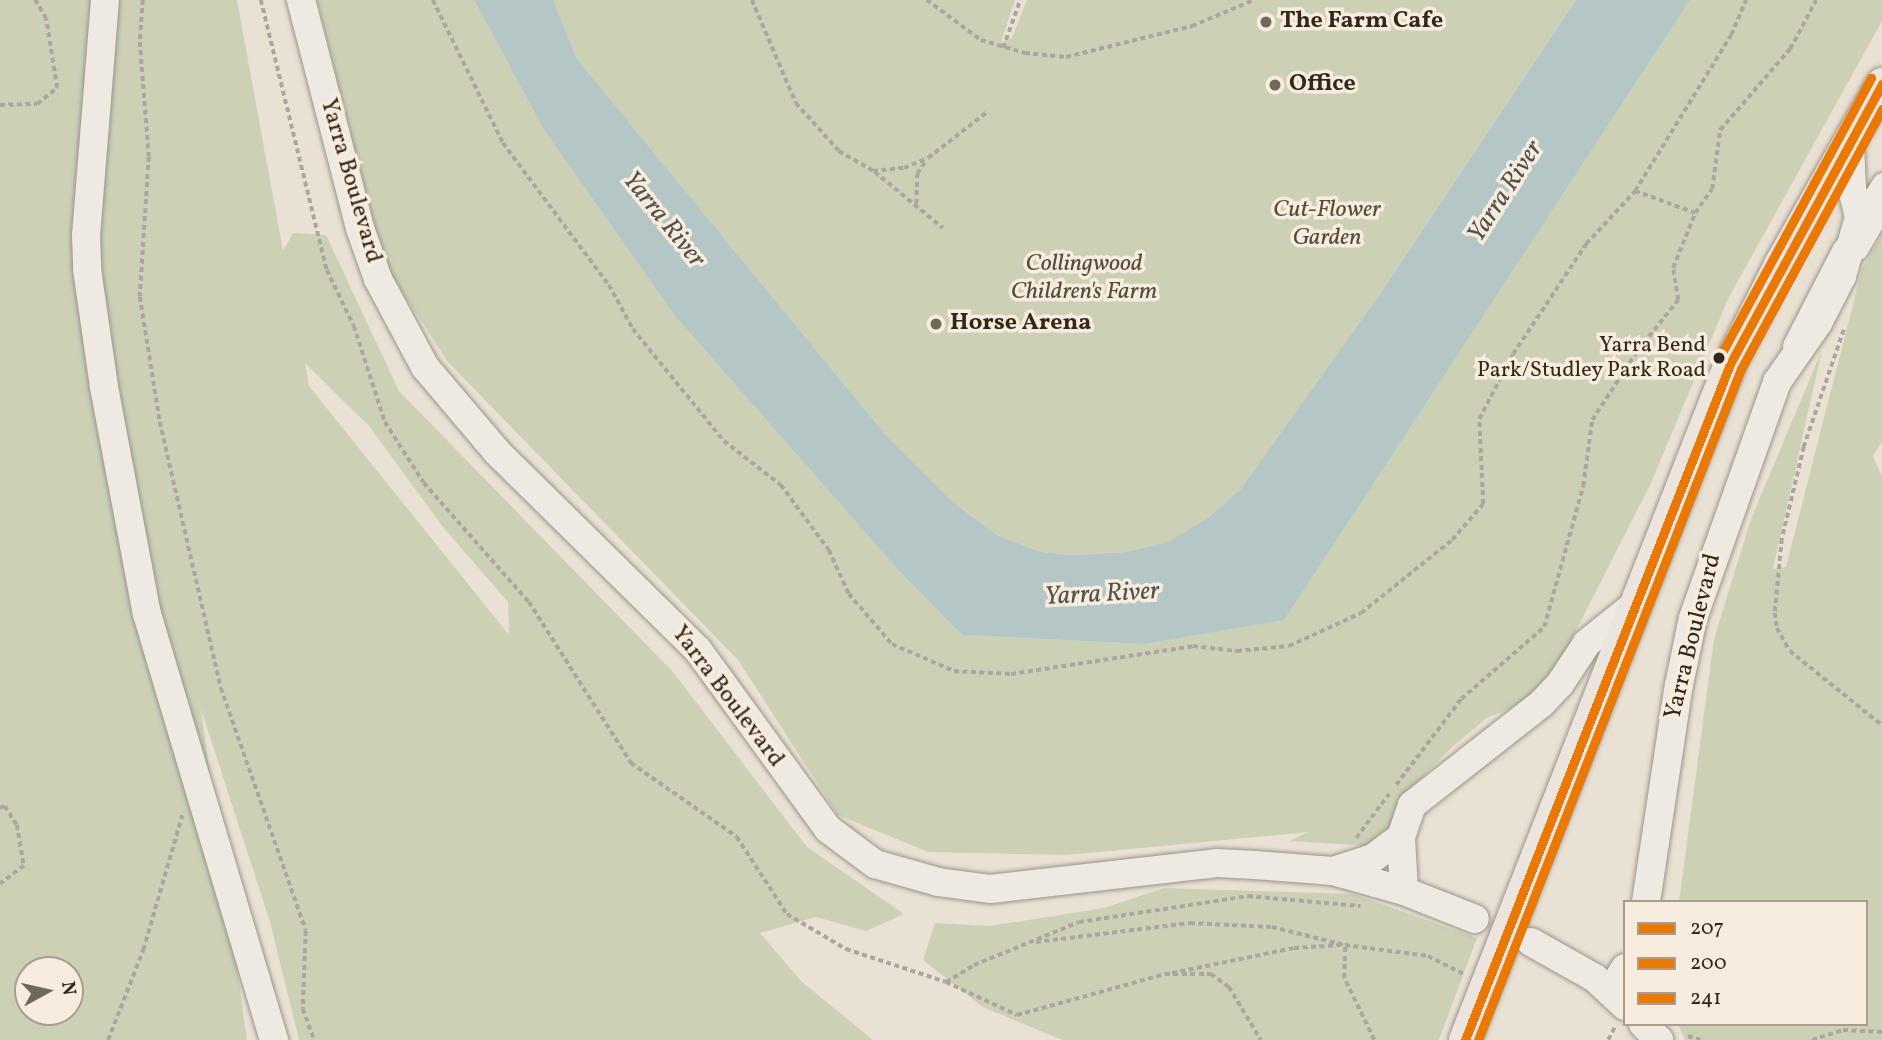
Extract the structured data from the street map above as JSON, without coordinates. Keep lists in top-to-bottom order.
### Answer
{
  "streets": {
    "street": ["Yarra Boulevard"]
  },
  "water": ["Yarra River"],
  "parks": ["Cut-Flower Garden", "Collingwood Children's Farm"],
  "places": [
    "The Farm Cafe",
    "Office",
    "Horse Arena",
    "Yarra Bend Park/Studley Park Road"
  ],
  "lines": ["transit line 241", "transit line 207", "transit line 200"],
  "legend": ["207", "200", "241"],
  "north": "right"
}
